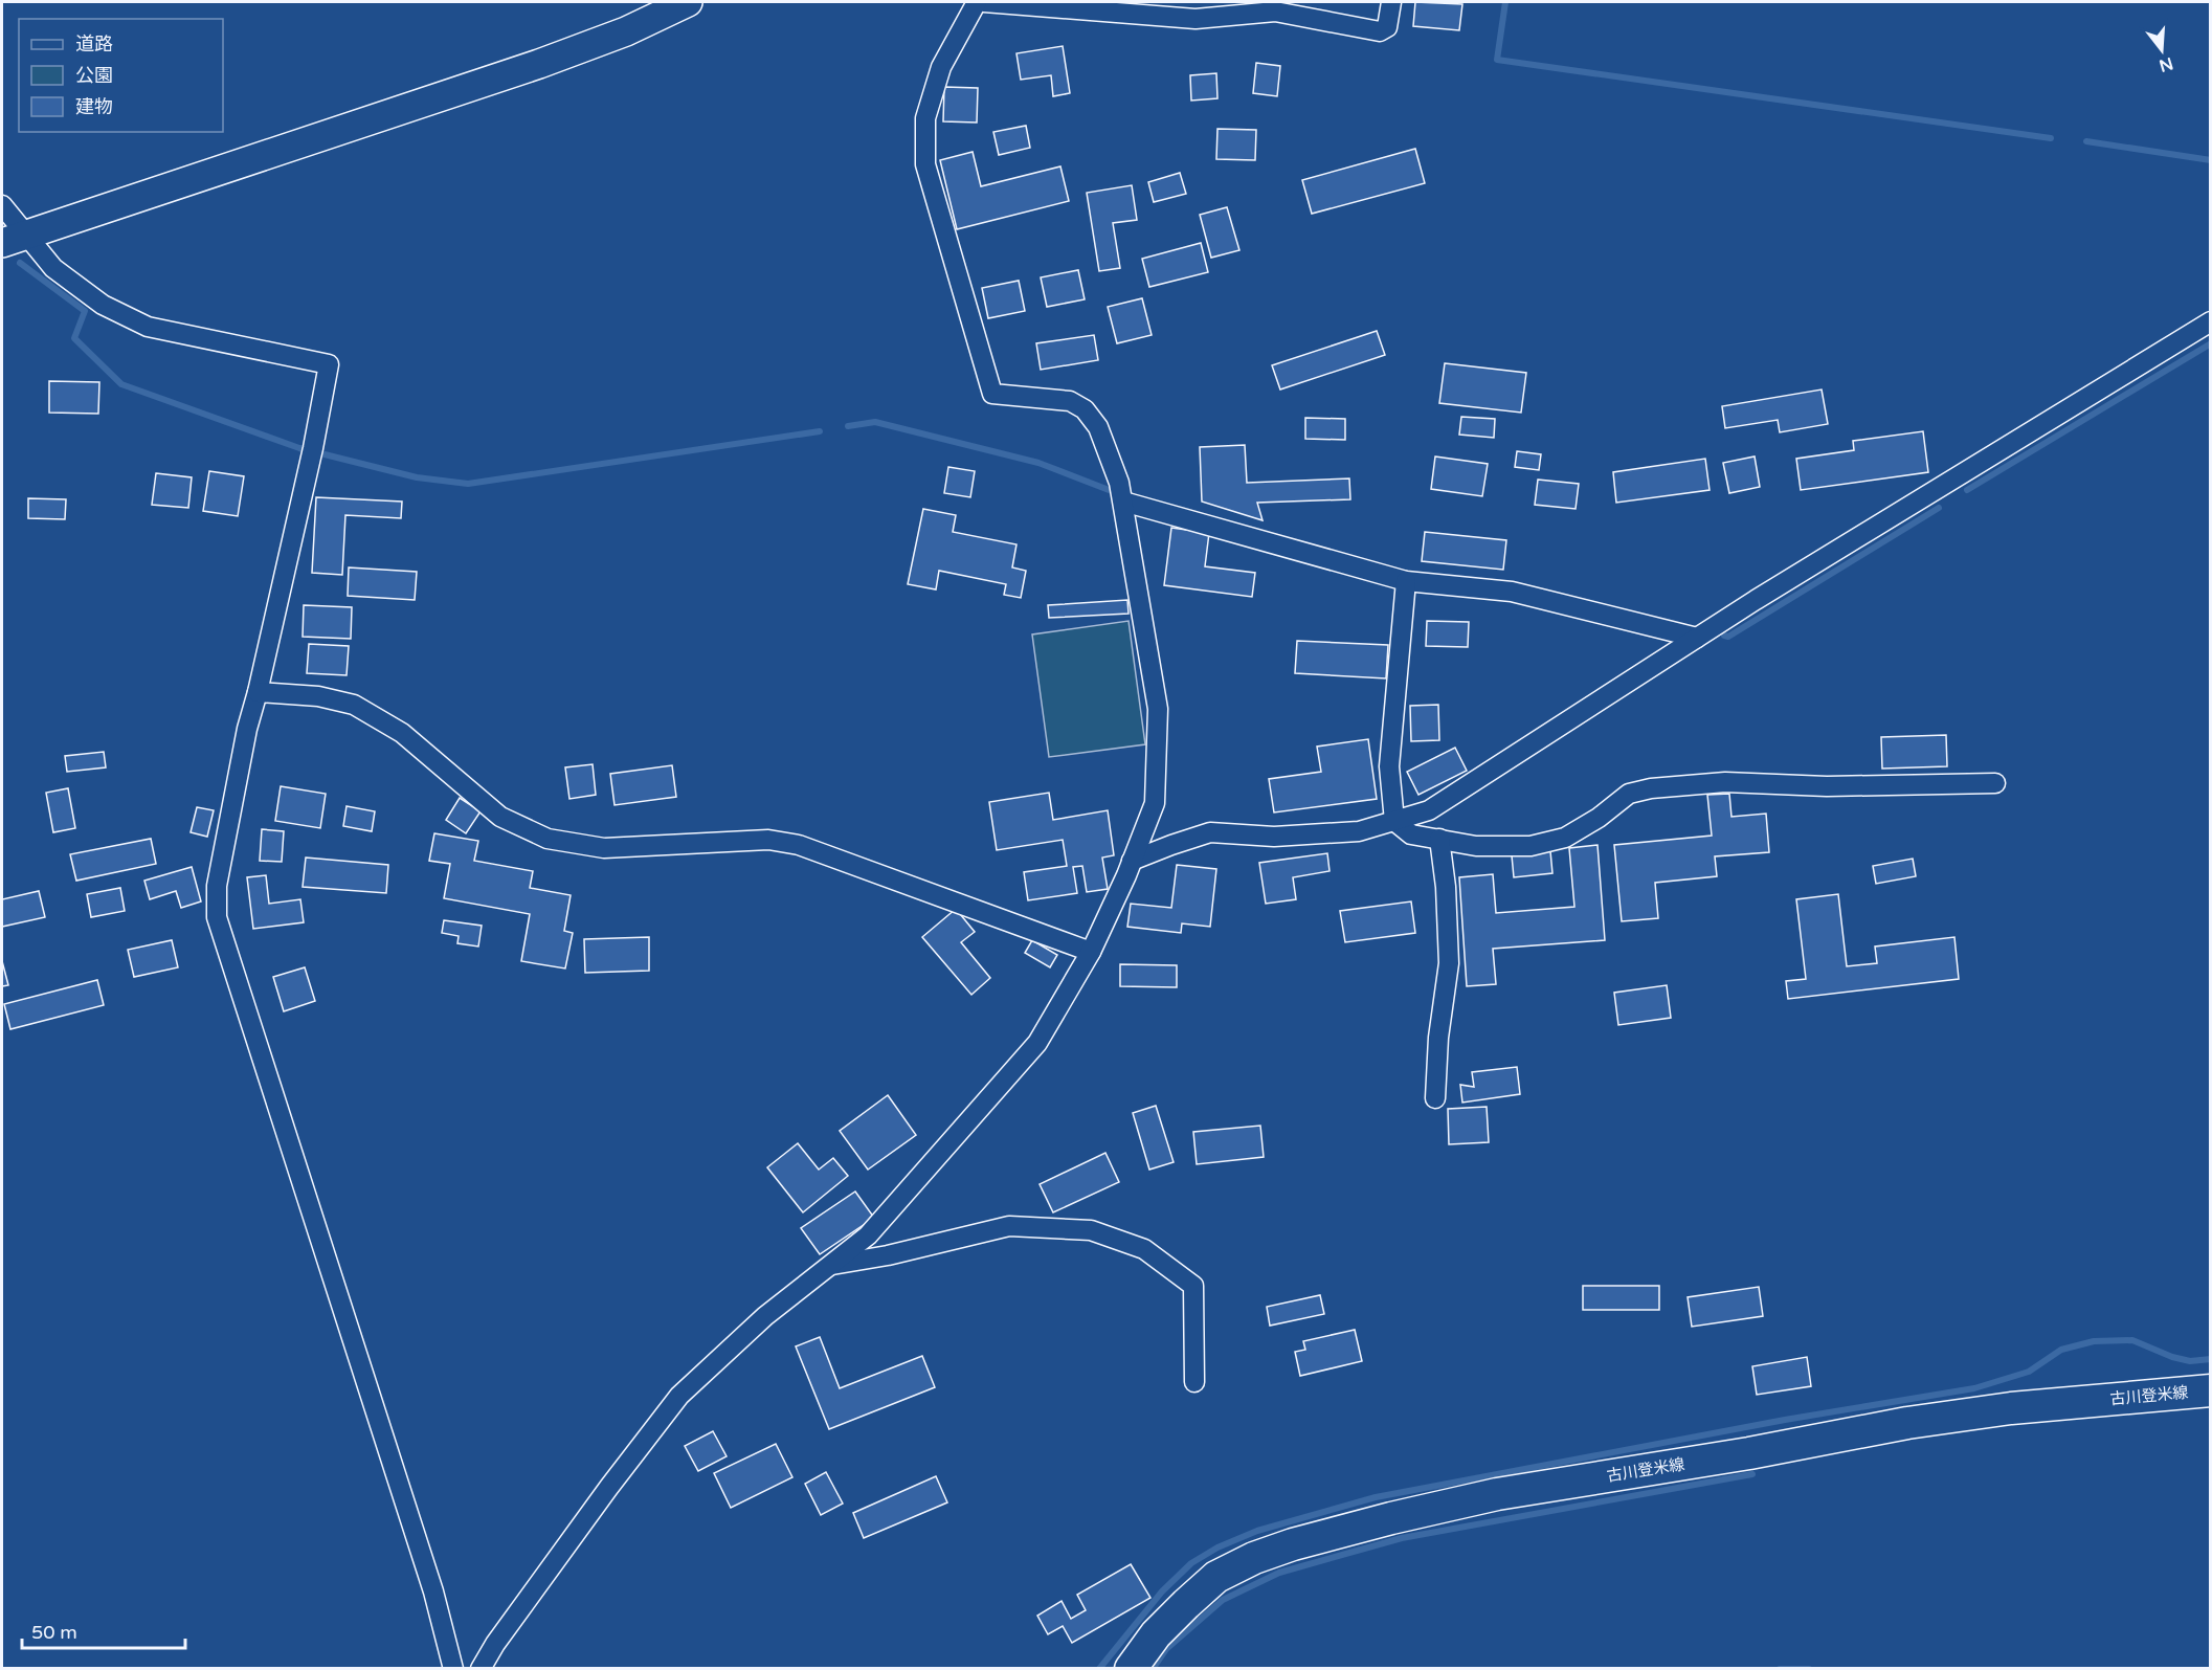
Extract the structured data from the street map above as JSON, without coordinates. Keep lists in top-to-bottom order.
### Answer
{
  "streets": {
    "main road": ["古川登米線"]
  },
  "legend": ["道路", "公園", "建物"],
  "scale_bar": "50 m",
  "north": "bottom"
}
